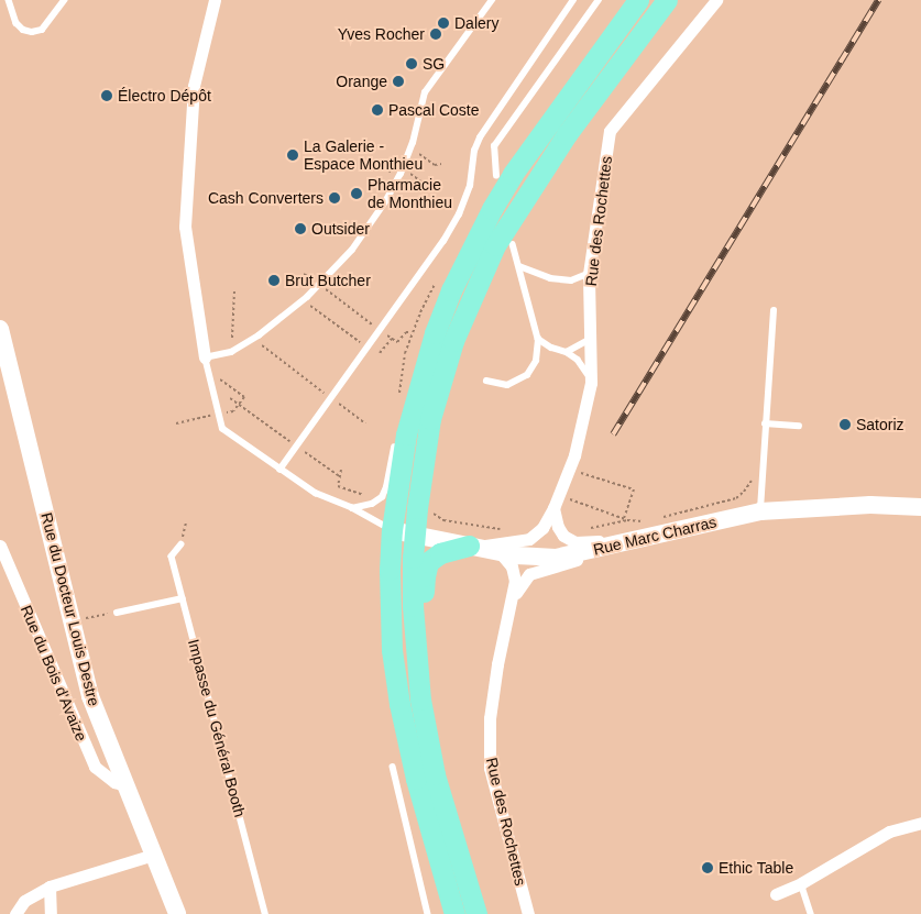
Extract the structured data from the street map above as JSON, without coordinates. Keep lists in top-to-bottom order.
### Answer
{
  "streets": {
    "street": [
      "Rue des Rochettes",
      "Rue Marc Charras",
      "Rue du Docteur Louis Destre",
      "Rue du Bois d'Avaize"
    ],
    "lane": ["Impasse du Général Booth"]
  },
  "crossings": [
    ["Rue des Rochettes", "Rue Marc Charras"],
    ["Rue du Docteur Louis Destre", "Rue du Bois d'Avaize"]
  ],
  "places": [
    "Dalery",
    "Yves Rocher",
    "SG",
    "Orange",
    "Électro Dépôt",
    "Pascal Coste",
    "La Galerie - Espace Monthieu",
    "Pharmacie de Monthieu",
    "Cash Converters",
    "Outsider",
    "Brut Butcher",
    "Satoriz",
    "Ethic Table"
  ]
}
